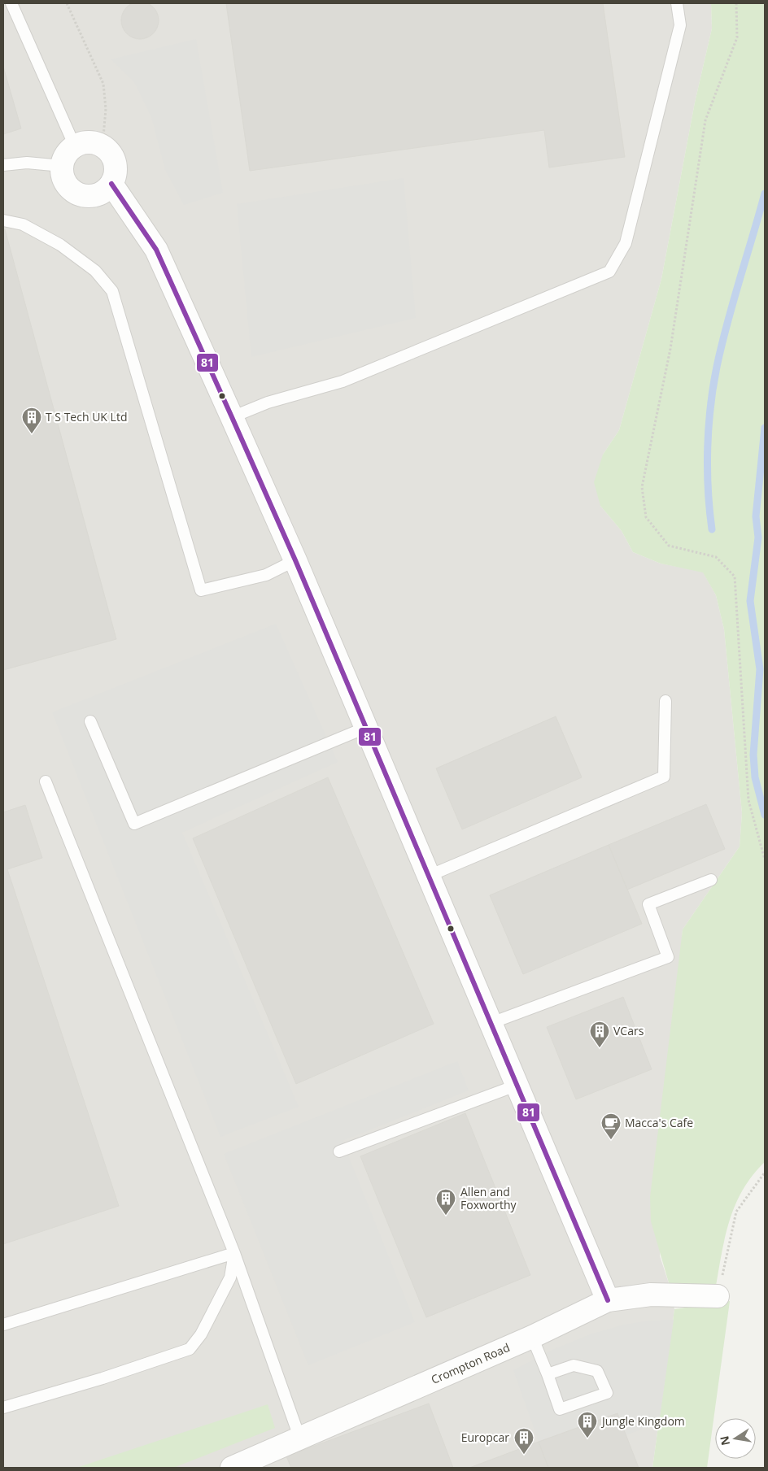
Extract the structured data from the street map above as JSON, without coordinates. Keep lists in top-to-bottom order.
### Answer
{
  "streets": {
    "street": ["Crompton Road"]
  },
  "places": {
    "building": [
      "T S Tech UK Ltd",
      "VCars",
      "Allen and Foxworthy",
      "Jungle Kingdom",
      "Europcar"
    ],
    "cafe": ["Macca's Cafe"]
  },
  "lines": ["transit line 81"],
  "north": "left"
}
